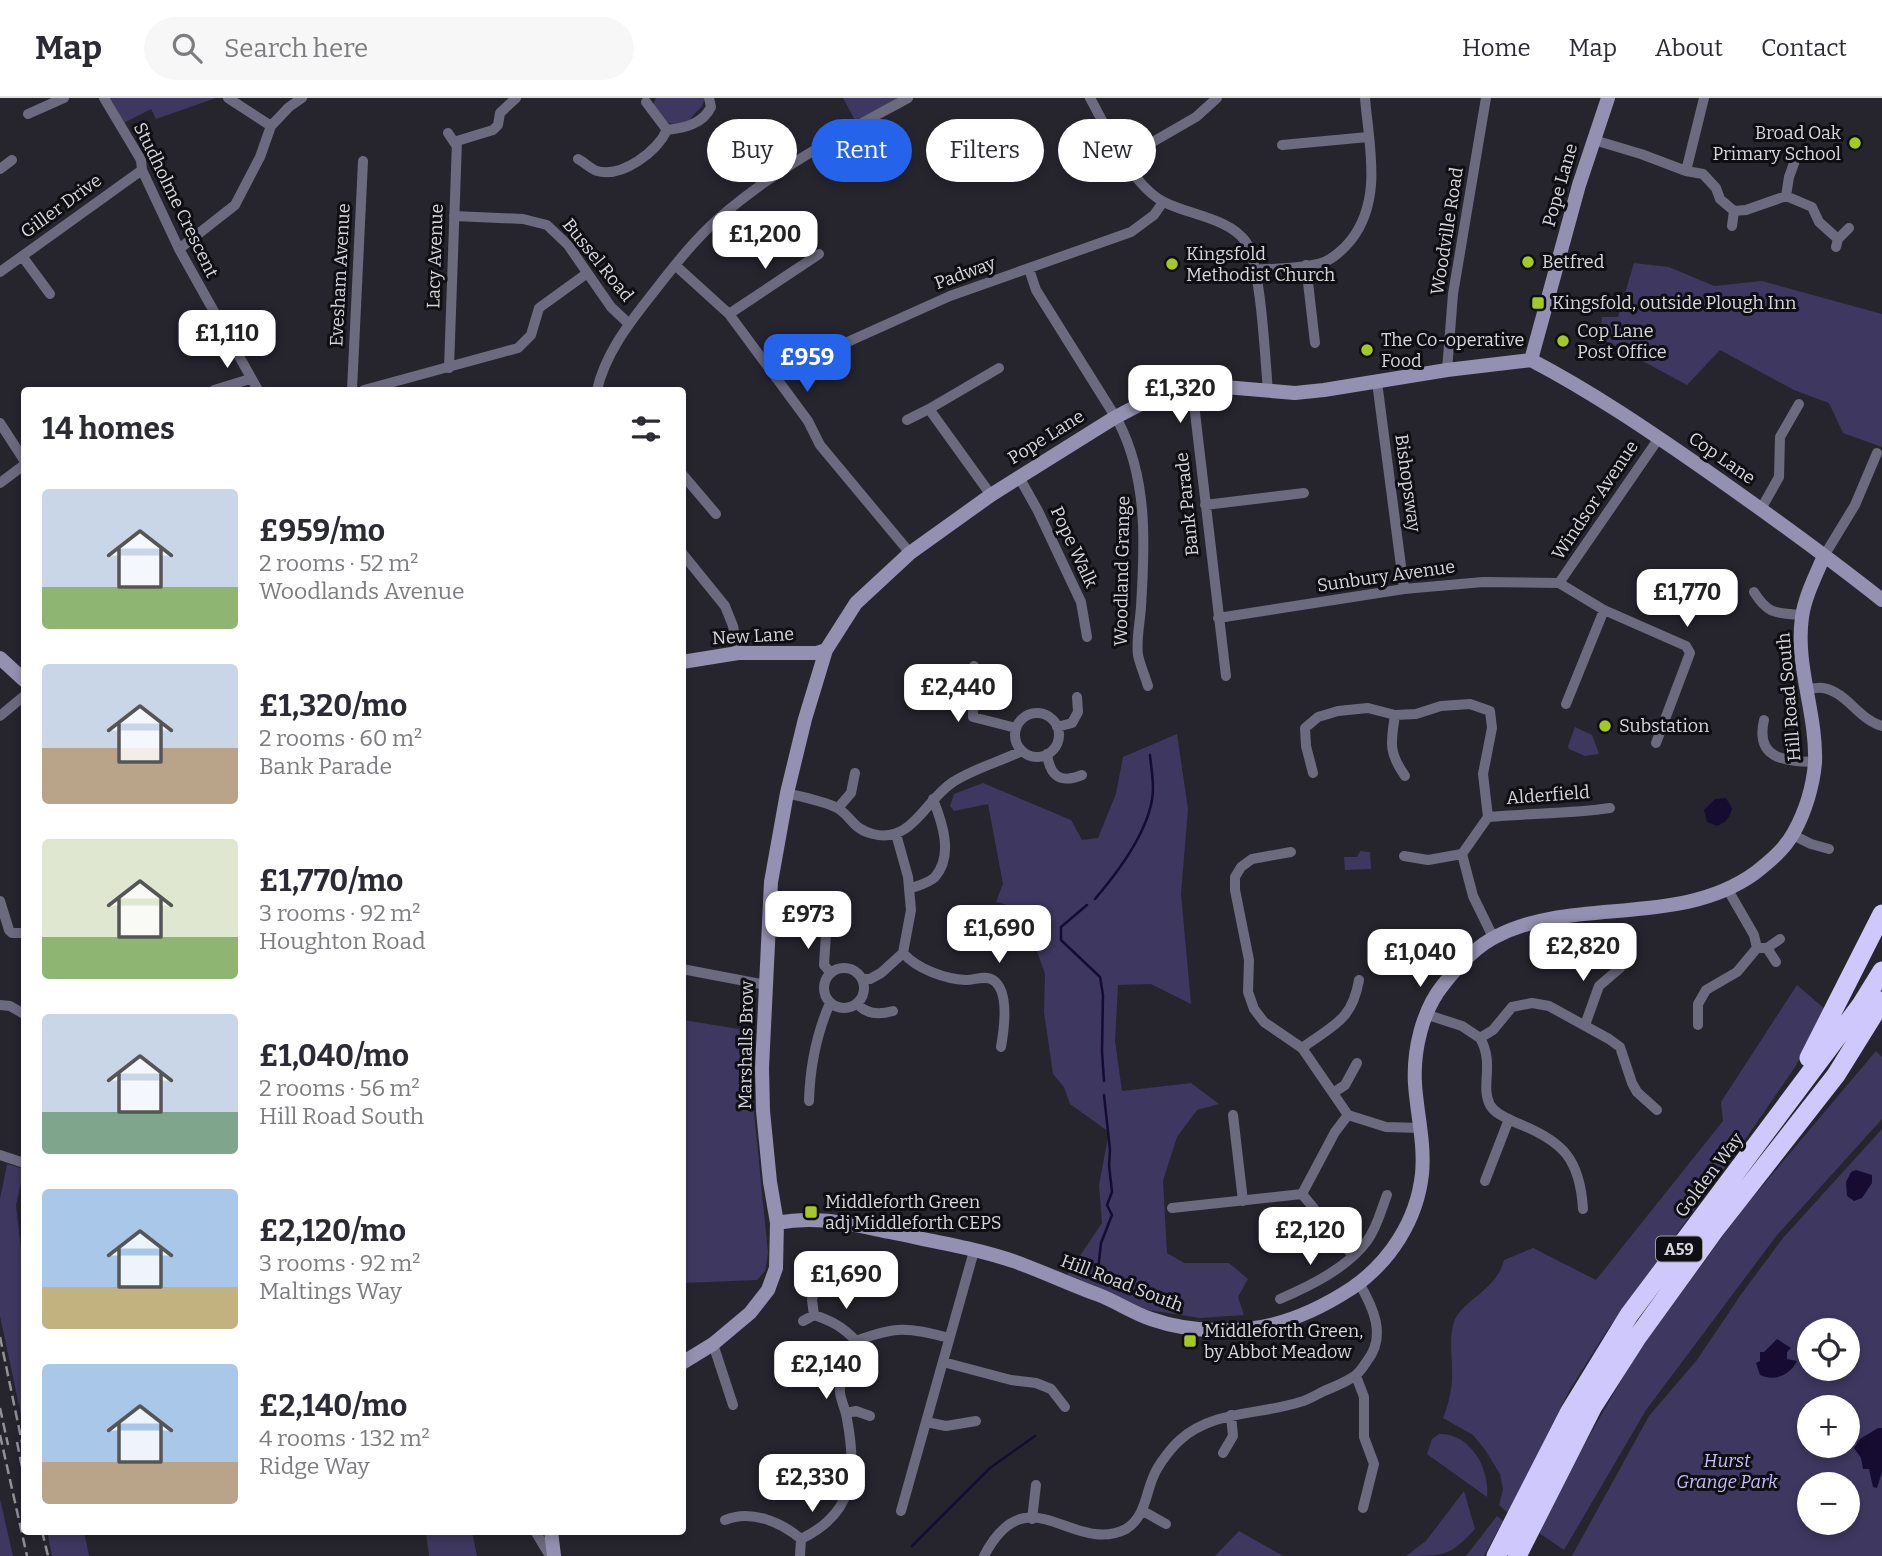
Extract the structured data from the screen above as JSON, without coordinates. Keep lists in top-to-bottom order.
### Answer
{
  "streets": {
    "highway": ["Golden Way", "A59"],
    "street": [
      "Pope Lane",
      "Studholme Crescent",
      "Giller Drive",
      "Woodville Road",
      "Lacy Avenue",
      "Bussel Road",
      "Padway",
      "Evesham Avenue",
      "Cop Lane",
      "Bishopsway",
      "Windsor Avenue",
      "Bank Parade",
      "Pope Walk",
      "Woodland Grange",
      "Sunbury Avenue",
      "New Lane",
      "Hill Road South",
      "Alderfield",
      "Marshalls Brow"
    ]
  },
  "crossings": [
    ["Pope Lane", "Woodville Road"],
    ["Pope Lane", "Cop Lane"],
    ["Pope Lane", "Bishopsway"],
    ["Pope Lane", "Bank Parade"],
    ["Pope Lane", "Pope Walk"],
    ["Pope Lane", "Woodland Grange"],
    ["Pope Lane", "New Lane"],
    ["Pope Lane", "Marshalls Brow"],
    ["Studholme Crescent", "Giller Drive"],
    ["Lacy Avenue", "Bussel Road"],
    ["Padway", "Woodland Grange"],
    ["Cop Lane", "Windsor Avenue"],
    ["Cop Lane", "Hill Road South"],
    ["Bishopsway", "Sunbury Avenue"],
    ["Windsor Avenue", "Sunbury Avenue"],
    ["Bank Parade", "Sunbury Avenue"],
    ["New Lane", "Marshalls Brow"],
    ["Hill Road South", "Marshalls Brow"]
  ],
  "parks": ["Hurst Grange Park"],
  "places": {
    "other": [
      "Broad Oak Primary School",
      "Betfred",
      "Kingsfold Methodist Church",
      "Cop Lane Post Office",
      "The Co-operative Food",
      "Substation"
    ],
    "transit": ["Kingsfold, outside Plough Inn", "Middleforth Green adj Middleforth CEPS", "Middleforth Green, by Abbot Meadow"]
  },
  "page": {
    "header": "Map",
    "search": "Search here",
    "nav": [
      "Home",
      "Map",
      "About",
      "Contact"
    ],
    "chip": [
      "Buy",
      "Rent",
      "Filters",
      "New"
    ],
    "price": [
      "£1,200",
      "£1,110",
      "£959",
      "£1,320",
      "£1,770",
      "£2,440",
      "£973",
      "£1,690",
      "£2,820",
      "£1,040",
      "£2,120",
      "£1,690",
      "£2,140",
      "£2,330"
    ],
    "heading": "14 homes",
    "list": [
      {
        "name": "£959/mo",
        "note": "2 rooms · 52 m² · Woodlands Avenue"
      },
      {
        "name": "£1,320/mo",
        "note": "2 rooms · 60 m² · Bank Parade"
      },
      {
        "name": "£1,770/mo",
        "note": "3 rooms · 92 m² · Houghton Road"
      },
      {
        "name": "£1,040/mo",
        "note": "2 rooms · 56 m² · Hill Road South"
      },
      {
        "name": "£2,120/mo",
        "note": "3 rooms · 92 m² · Maltings Way"
      },
      {
        "name": "£2,140/mo",
        "note": "4 rooms · 132 m² · Ridge Way"
      }
    ],
    "map_buttons": ["+", "−"]
  }
}
